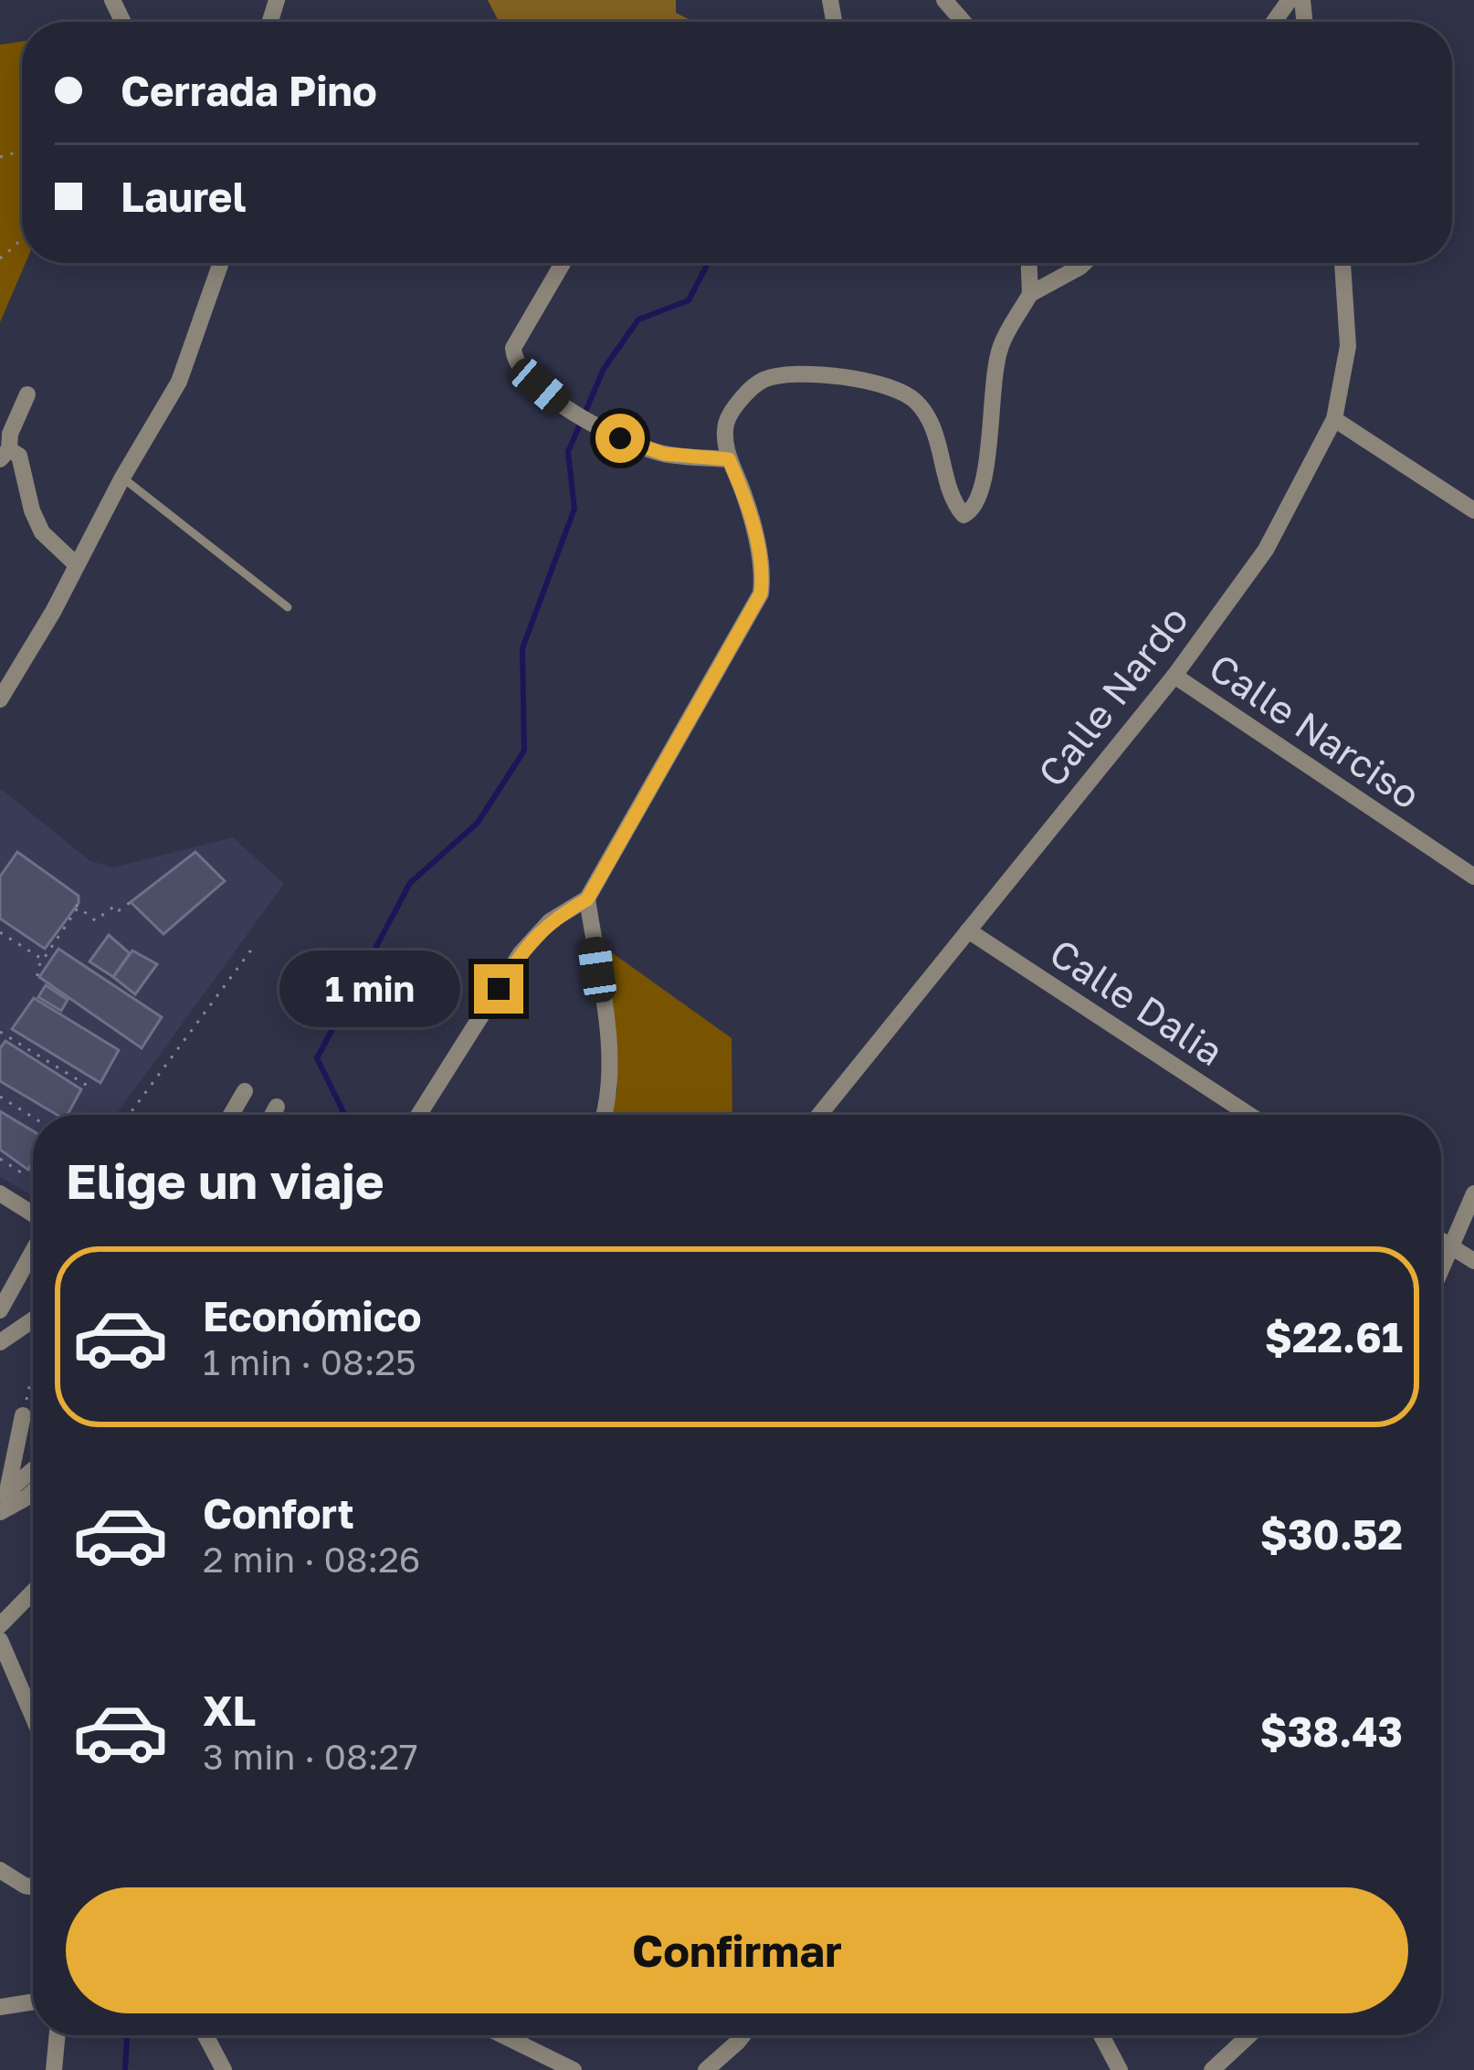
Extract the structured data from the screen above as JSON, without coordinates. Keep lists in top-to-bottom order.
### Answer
{
  "streets": {
    "street": ["Calle Nardo", "Calle Narciso", "Calle Dalia"]
  },
  "crossings": [
    ["Calle Nardo", "Calle Narciso"],
    ["Calle Nardo", "Calle Dalia"]
  ],
  "page": {
    "banner": ["Cerrada Pino", "Laurel"],
    "bubble": "1 min",
    "heading": "Elige un viaje",
    "list": [
      {
        "name": "Económico",
        "note": "1 min · 08:25",
        "value": "$22.61"
      },
      {
        "name": "Confort",
        "note": "2 min · 08:26",
        "value": "$30.52"
      },
      {
        "name": "XL",
        "note": "3 min · 08:27",
        "value": "$38.43"
      }
    ],
    "buttons": "Confirmar"
  }
}
